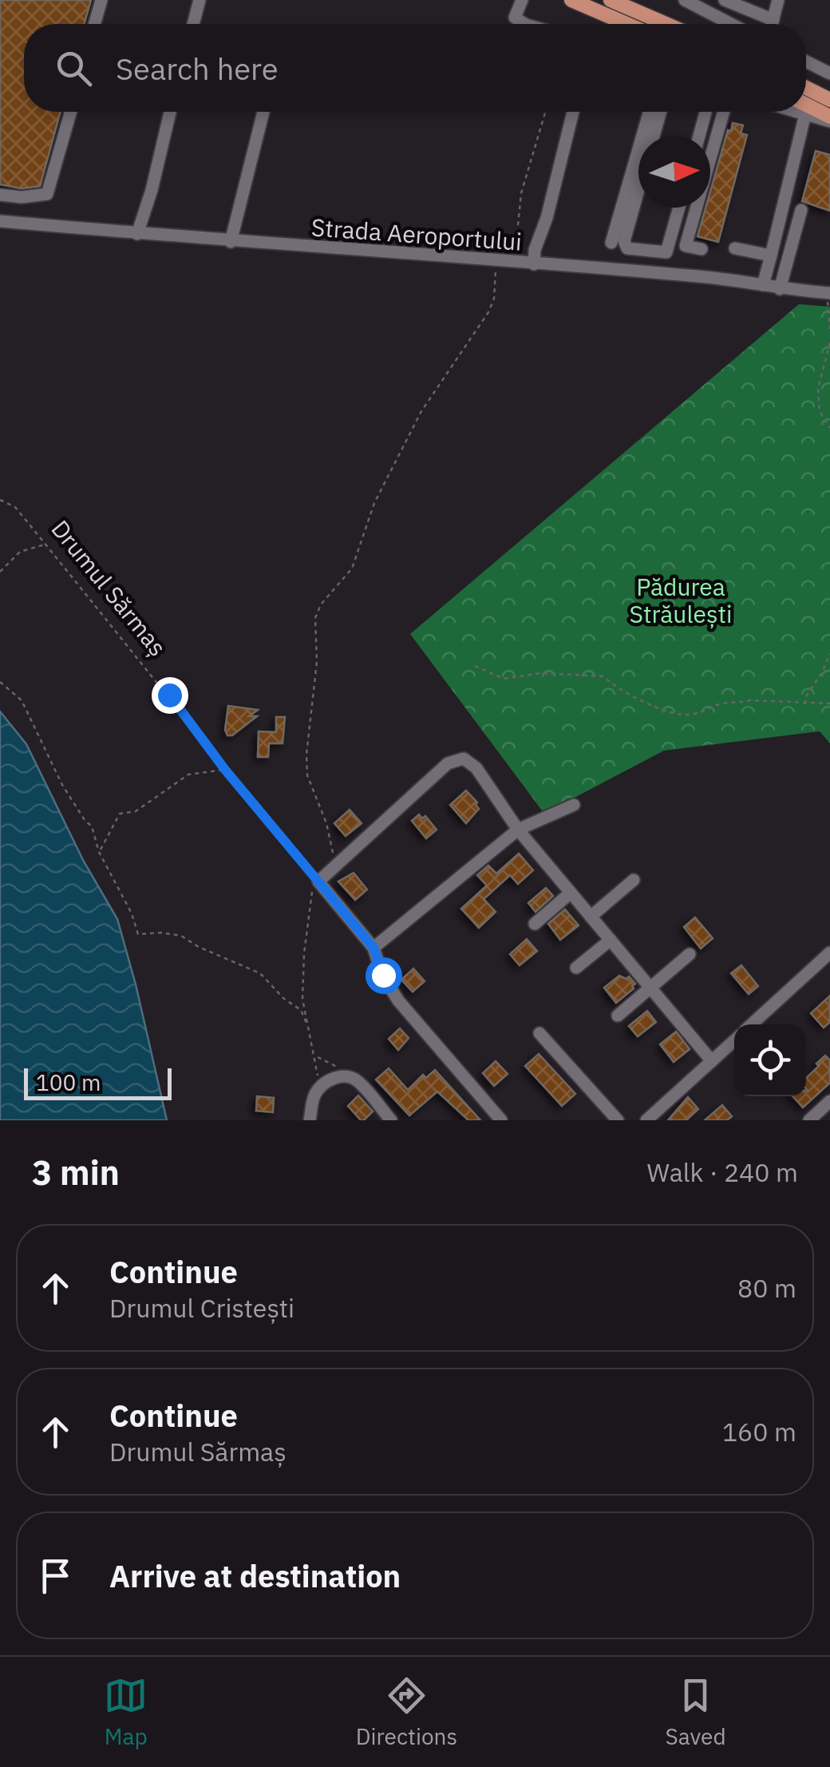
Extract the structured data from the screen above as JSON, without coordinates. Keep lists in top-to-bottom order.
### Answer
{
  "streets": {
    "street": ["Strada Aeroportului"],
    "path": ["Drumul Sărmaș"]
  },
  "parks": ["Pădurea Străulești"],
  "scale_bar": "100 m",
  "north": "right",
  "page": {
    "search": "Search here",
    "scale": "100 m",
    "heading": ["3 min", "Walk · 240 m"],
    "list": [
      ["Continue", "Drumul Cristești", "80 m"],
      ["Continue", "Drumul Sărmaș", "160 m"],
      "Arrive at destination"
    ],
    "nav": ["Map", "Directions", "Saved"]
  }
}
